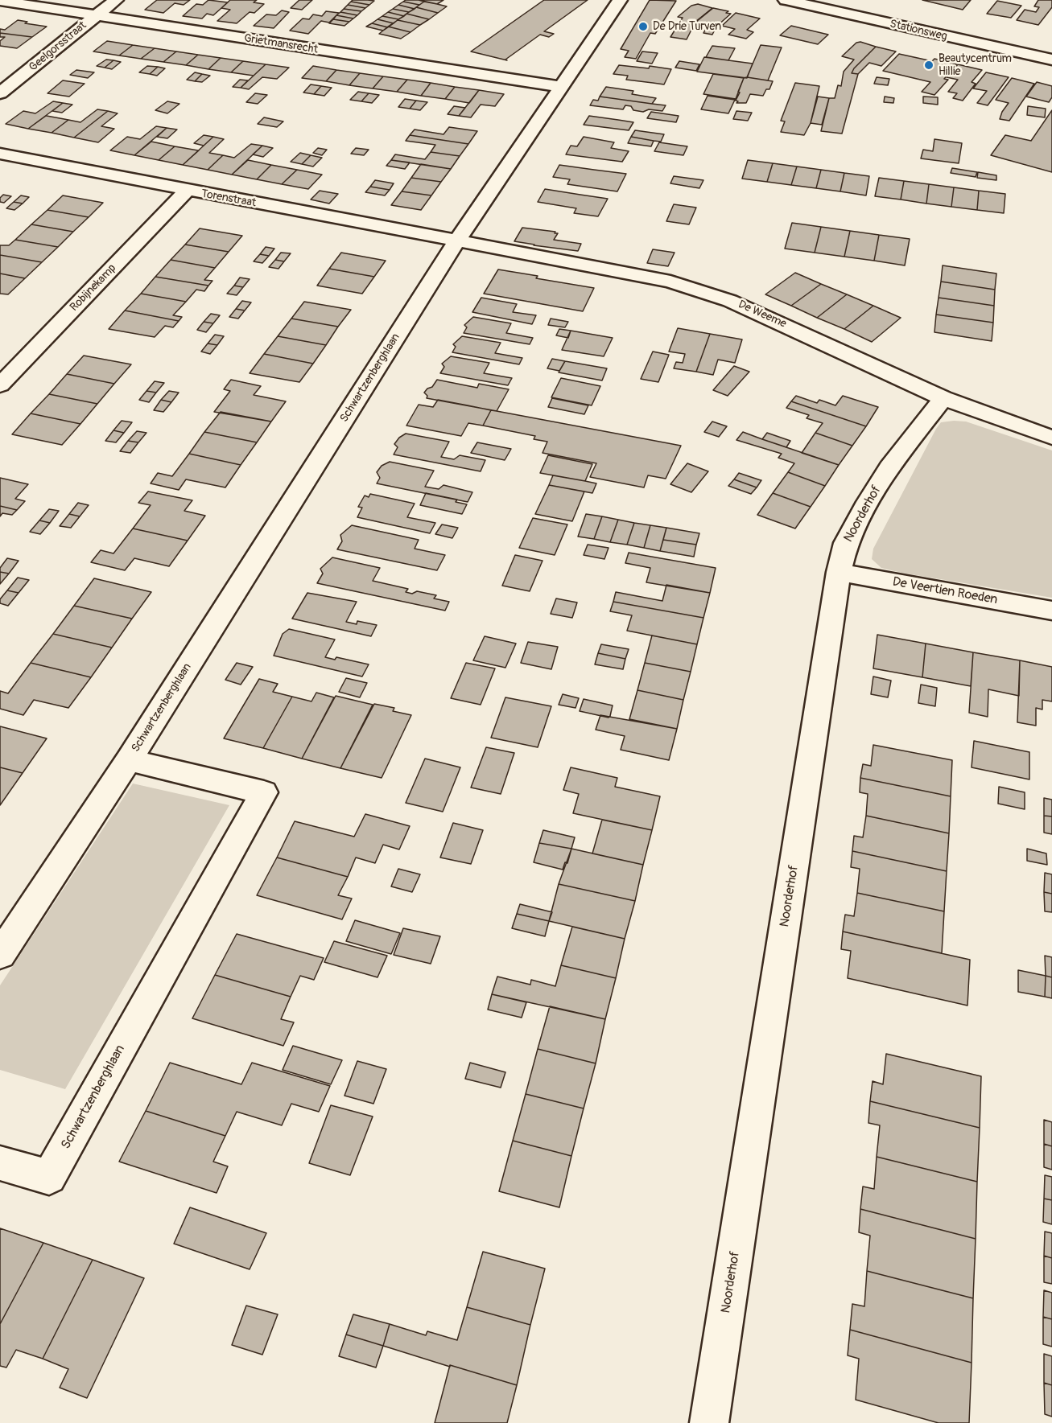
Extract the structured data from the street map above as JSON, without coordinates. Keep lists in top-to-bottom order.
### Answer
{
  "streets": {
    "street": [
      "Stationsweg",
      "Grietmansrecht",
      "Geelgorsstraat",
      "Torenstraat",
      "Robijnekamp",
      "De Weeme",
      "Schwartzenberghlaan",
      "Noorderhof",
      "De Veertien Roeden"
    ]
  },
  "crossings": [
    ["Grietmansrecht", "Geelgorsstraat"],
    ["Grietmansrecht", "Schwartzenberghlaan"],
    ["Torenstraat", "Robijnekamp"],
    ["Torenstraat", "De Weeme"],
    ["Torenstraat", "Schwartzenberghlaan"],
    ["De Weeme", "Schwartzenberghlaan"],
    ["De Weeme", "Noorderhof"],
    ["Noorderhof", "De Veertien Roeden"]
  ],
  "places": ["De Drie Turven", "Beautycentrum Hillie"]
}
